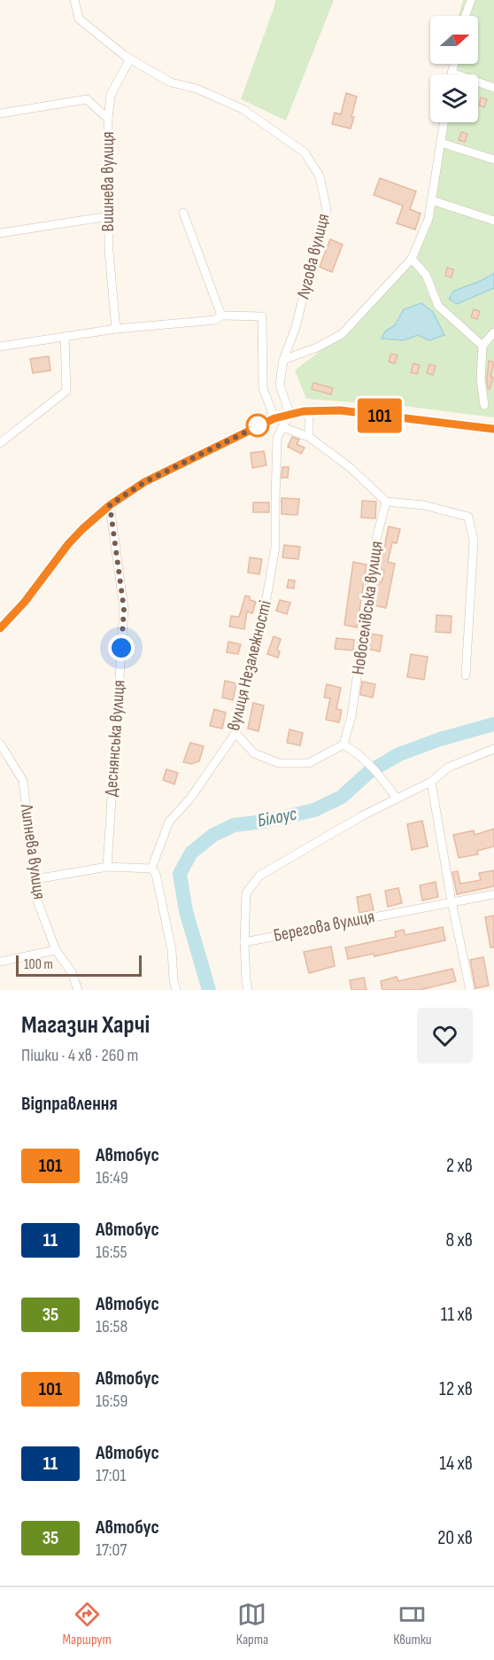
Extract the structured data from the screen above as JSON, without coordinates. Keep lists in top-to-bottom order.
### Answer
{
  "streets": {
    "street": [
      "Вишнева вулиця",
      "Лугова вулиця",
      "Новоселівська вулиця",
      "вулиця Незалежності",
      "Деснянська вулиця",
      "Липнева вулиця",
      "Берегова вулиця"
    ]
  },
  "crossings": [
    ["Лугова вулиця", "вулиця Незалежності"]
  ],
  "water": ["Білоус"],
  "lines": ["bus line 101"],
  "scale_bar": "100 m",
  "north": "right",
  "page": {
    "on_map": "101",
    "scale": "100 m",
    "heading": [
      ["Магазин Харчі", "Пішки · 4 хв · 260 m"],
      "Відправлення"
    ],
    "list": [
      {
        "mark": "101",
        "name": "Автобус",
        "note": "16:49",
        "value": "2 хв"
      },
      {
        "mark": "11",
        "name": "Автобус",
        "note": "16:55",
        "value": "8 хв"
      },
      {
        "mark": "35",
        "name": "Автобус",
        "note": "16:58",
        "value": "11 хв"
      },
      {
        "mark": "101",
        "name": "Автобус",
        "note": "16:59",
        "value": "12 хв"
      },
      {
        "mark": "11",
        "name": "Автобус",
        "note": "17:01",
        "value": "14 хв"
      },
      {
        "mark": "35",
        "name": "Автобус",
        "note": "17:07",
        "value": "20 хв"
      }
    ],
    "tabs": ["Маршрут", "Карта", "Квитки"]
  }
}
